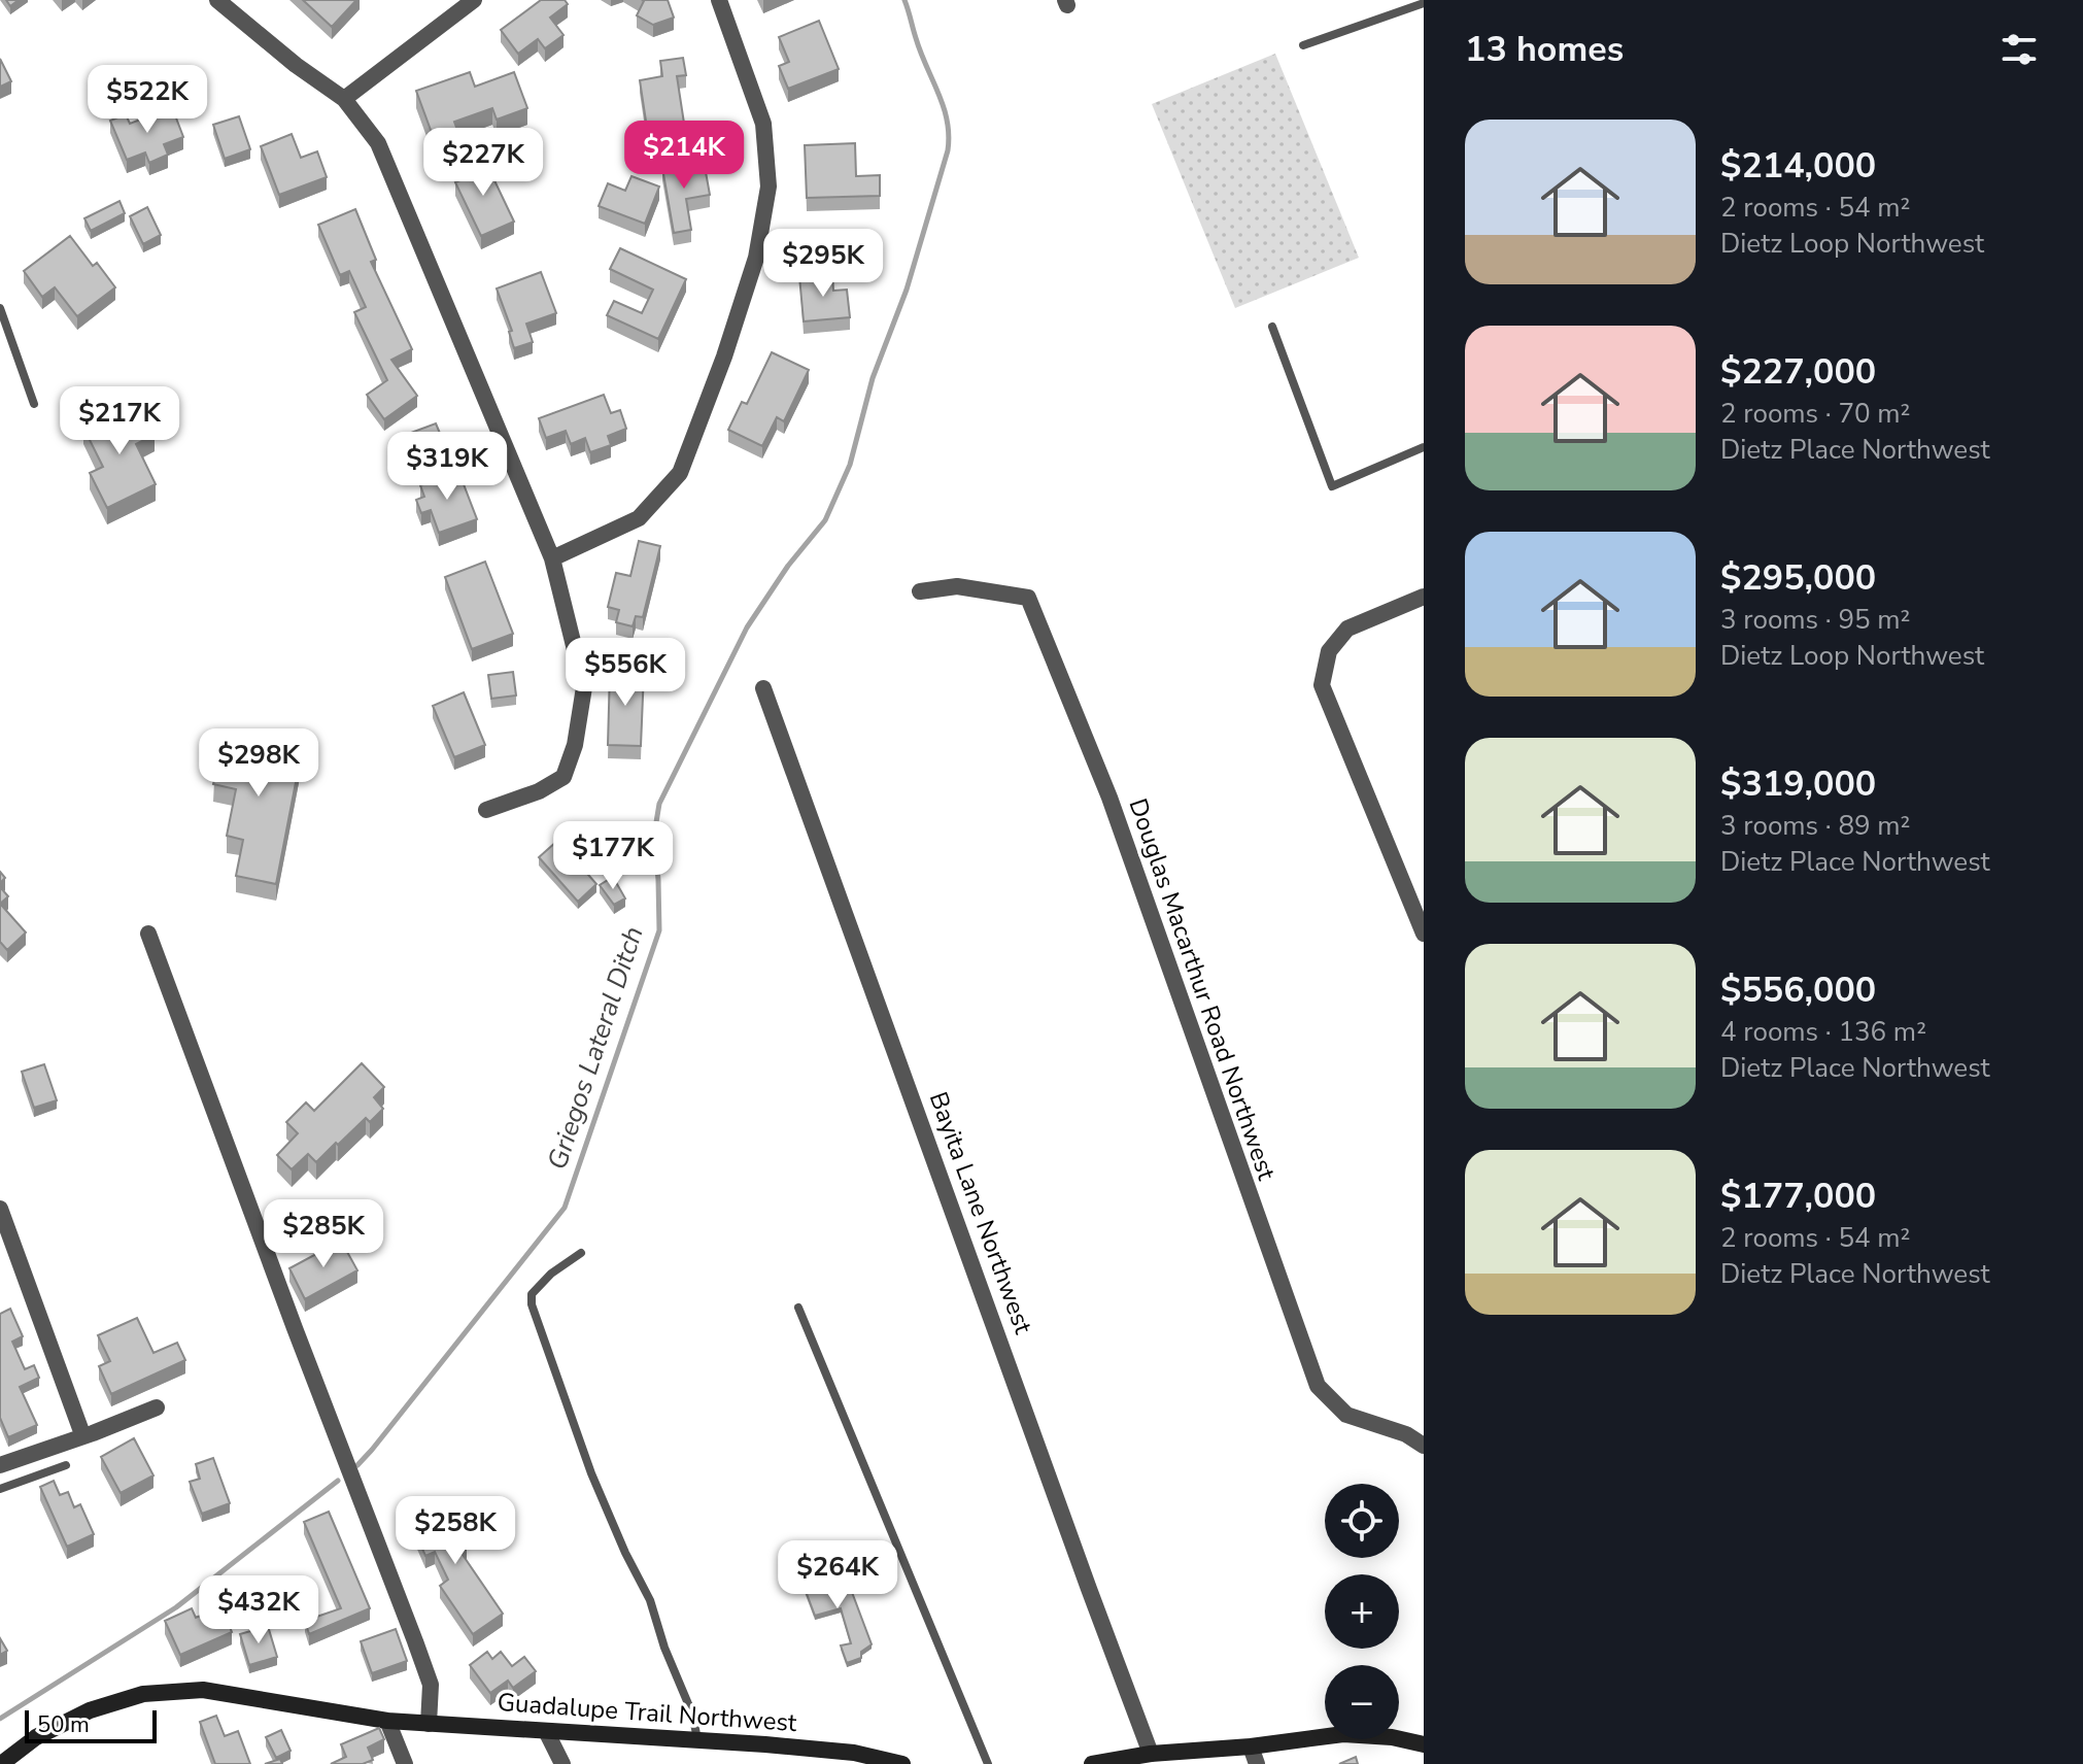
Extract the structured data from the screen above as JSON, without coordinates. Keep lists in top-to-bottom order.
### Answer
{
  "streets": {
    "street": ["Douglas Macarthur Road Northwest", "Bayita Lane Northwest", "Guadalupe Trail Northwest"]
  },
  "water": ["Griegos Lateral Ditch"],
  "scale_bar": "50 m",
  "page": {
    "heading": "13 homes",
    "price": [
      "$522K",
      "$214K",
      "$227K",
      "$295K",
      "$217K",
      "$319K",
      "$556K",
      "$298K",
      "$177K",
      "$285K",
      "$258K",
      "$264K",
      "$432K"
    ],
    "list": [
      {
        "name": "$214,000",
        "note": "2 rooms · 54 m² · Dietz Loop Northwest"
      },
      {
        "name": "$227,000",
        "note": "2 rooms · 70 m² · Dietz Place Northwest"
      },
      {
        "name": "$295,000",
        "note": "3 rooms · 95 m² · Dietz Loop Northwest"
      },
      {
        "name": "$319,000",
        "note": "3 rooms · 89 m² · Dietz Place Northwest"
      },
      {
        "name": "$556,000",
        "note": "4 rooms · 136 m² · Dietz Place Northwest"
      },
      {
        "name": "$177,000",
        "note": "2 rooms · 54 m² · Dietz Place Northwest"
      }
    ],
    "map_buttons": ["+", "−"],
    "scale": "50 m"
  }
}
